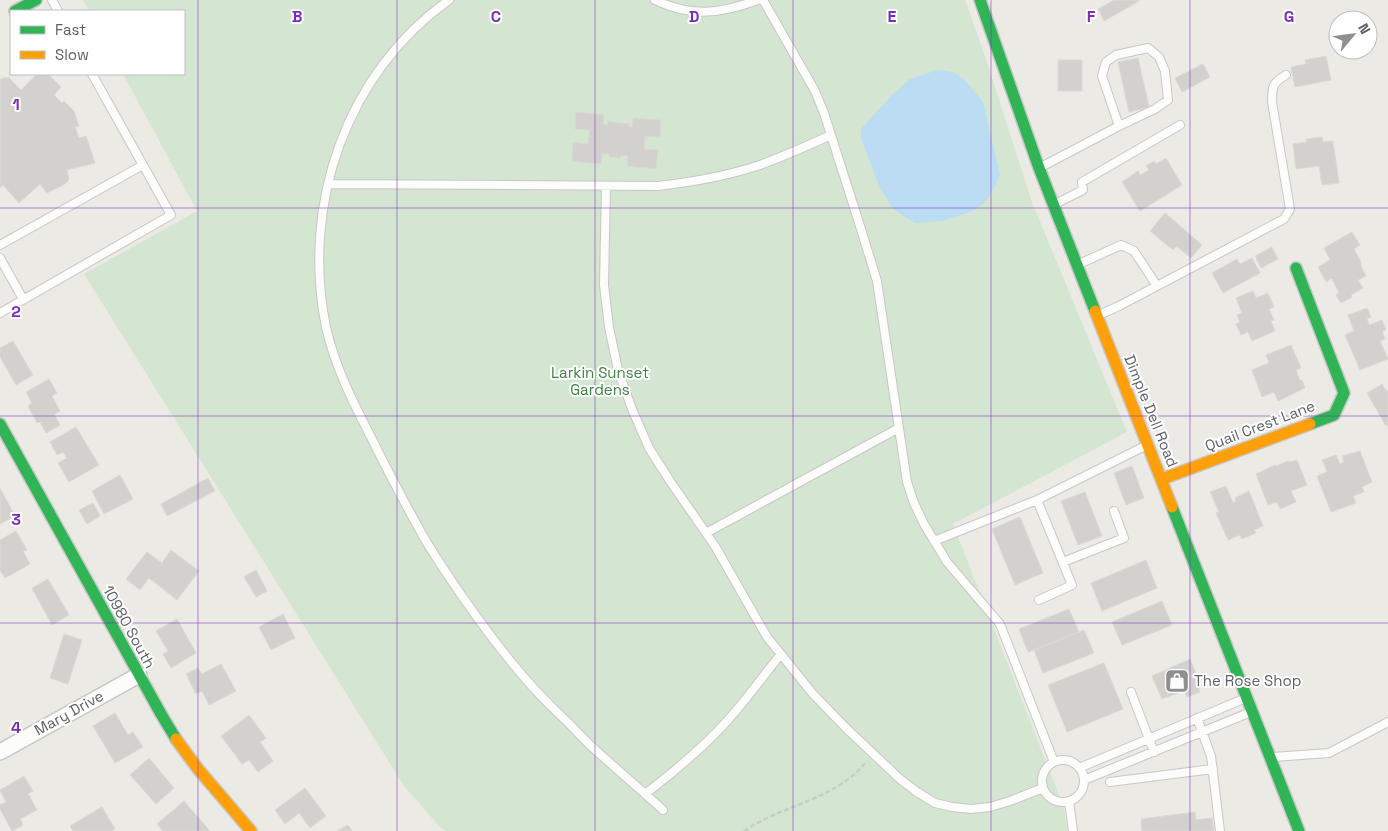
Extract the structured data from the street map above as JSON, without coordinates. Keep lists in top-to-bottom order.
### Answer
{
  "streets": {
    "street": [
      "Dimple Dell Road",
      "Quail Crest Lane",
      "10980 South",
      "Mary Drive"
    ]
  },
  "crossings": [
    ["Dimple Dell Road", "Quail Crest Lane"],
    ["10980 South", "Mary Drive"]
  ],
  "parks": ["Larkin Sunset Gardens"],
  "places": {
    "shop": ["The Rose Shop"]
  },
  "legend": ["Fast", "Slow"],
  "north": "top right",
  "grid": {
    "columns": [
      "B",
      "C",
      "D",
      "E",
      "F",
      "G"
    ],
    "rows": [
      "1",
      "2",
      "3",
      "4"
    ]
  }
}
